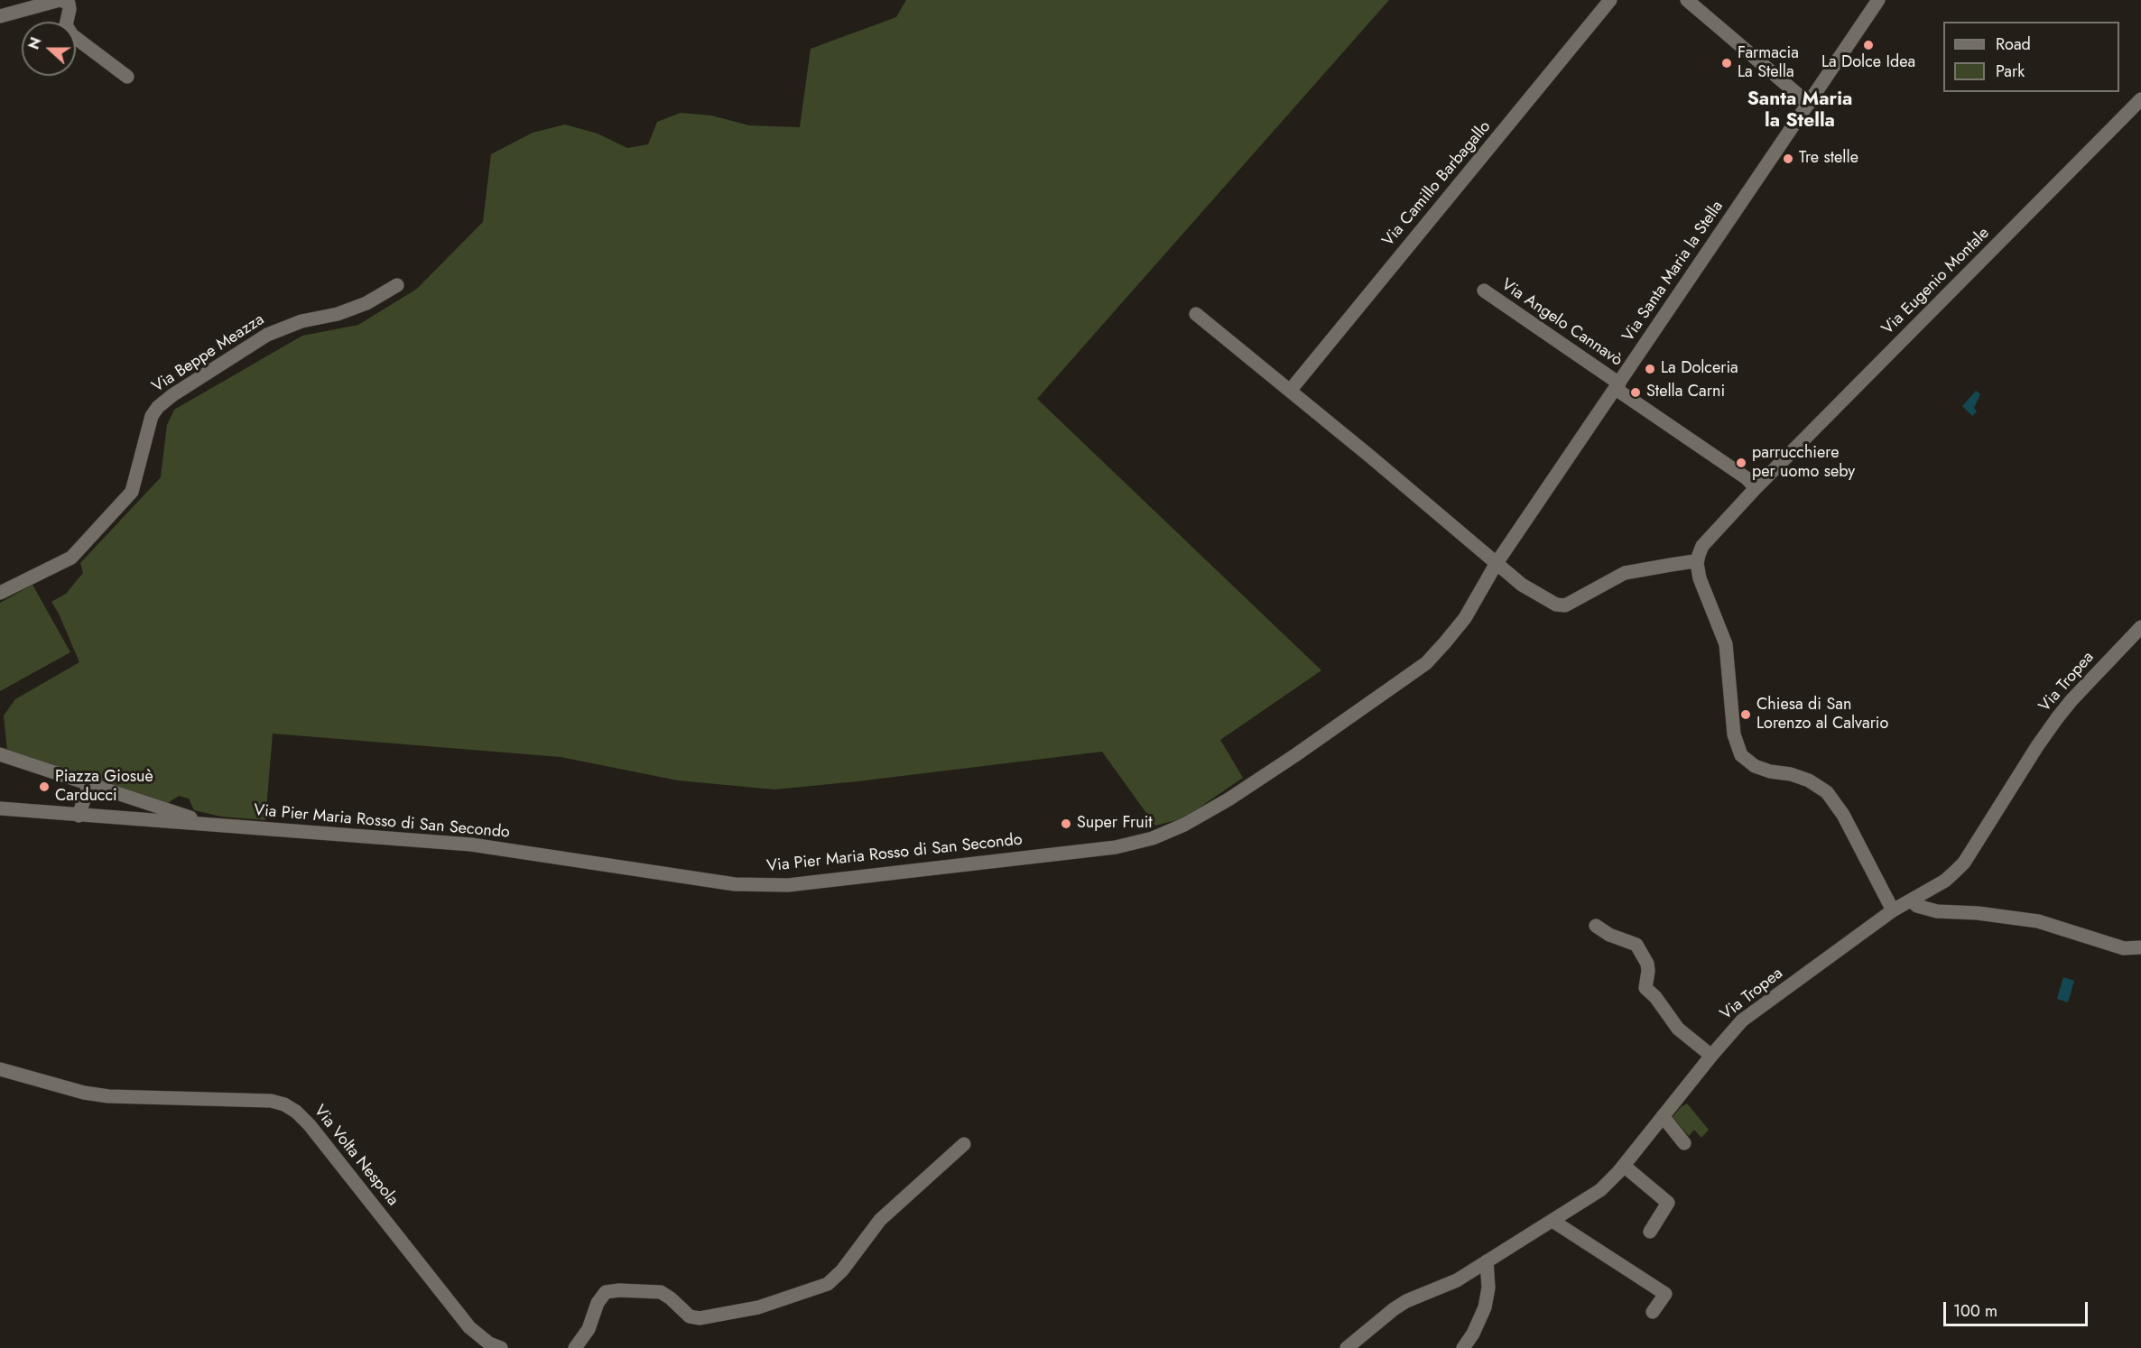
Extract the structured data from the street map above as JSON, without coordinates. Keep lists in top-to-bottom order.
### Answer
{
  "streets": {
    "street": [
      "Via Camillo Barbagallo",
      "Via Santa Maria la Stella",
      "Via Eugenio Montale",
      "Via Angelo Cannavò",
      "Via Beppe Meazza",
      "Via Tropea",
      "Via Pier Maria Rosso di San Secondo",
      "Via Volta Nespola"
    ]
  },
  "crossings": [
    ["Via Santa Maria la Stella", "Via Angelo Cannavò"],
    ["Via Santa Maria la Stella", "Via Pier Maria Rosso di San Secondo"],
    ["Via Eugenio Montale", "Via Angelo Cannavò"]
  ],
  "districts": ["Santa Maria la Stella"],
  "places": [
    "La Dolce Idea",
    "Farmacia La Stella",
    "Tre stelle",
    "La Dolceria",
    "Stella Carni",
    "parrucchiere per uomo seby",
    "Chiesa di San Lorenzo al Calvario",
    "Piazza Giosuè Carducci",
    "Super Fruit"
  ],
  "legend": ["Road", "Park"],
  "scale_bar": "100 m",
  "north": "left"
}
